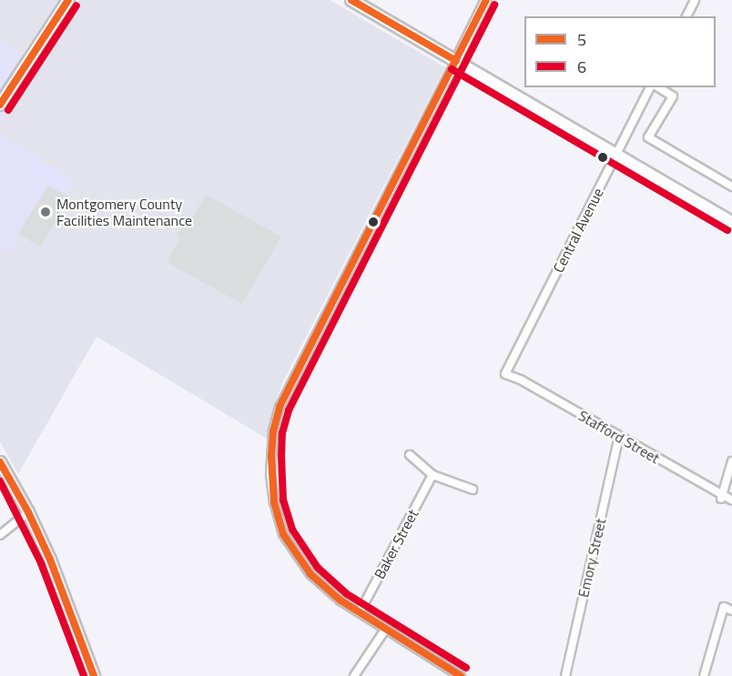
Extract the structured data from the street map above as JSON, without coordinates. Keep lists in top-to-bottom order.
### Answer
{
  "streets": {
    "street": [
      "Central Avenue",
      "Stafford Street",
      "Baker Street",
      "Emory Street"
    ]
  },
  "crossings": [
    ["Central Avenue", "Stafford Street"]
  ],
  "places": ["Montgomery County Facilities Maintenance"],
  "lines": ["transit line 5", "transit line 6"],
  "legend": ["5", "6"]
}
